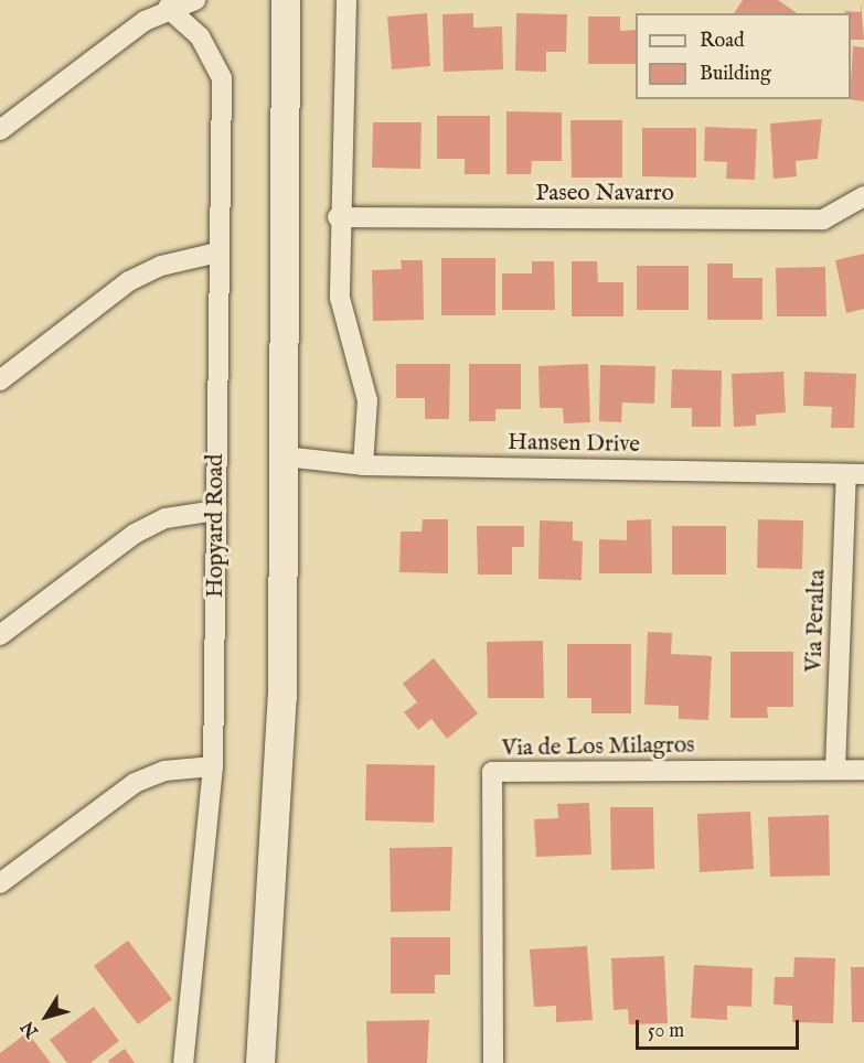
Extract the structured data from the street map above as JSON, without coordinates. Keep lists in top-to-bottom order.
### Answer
{
  "streets": {
    "street": [
      "Paseo Navarro",
      "Hansen Drive",
      "Hopyard Road",
      "Via Peralta",
      "Via de Los Milagros"
    ]
  },
  "crossings": [
    ["Hansen Drive", "Via Peralta"],
    ["Via Peralta", "Via de Los Milagros"]
  ],
  "legend": ["Road", "Building"],
  "scale_bar": "50 m",
  "north": "bottom left"
}
